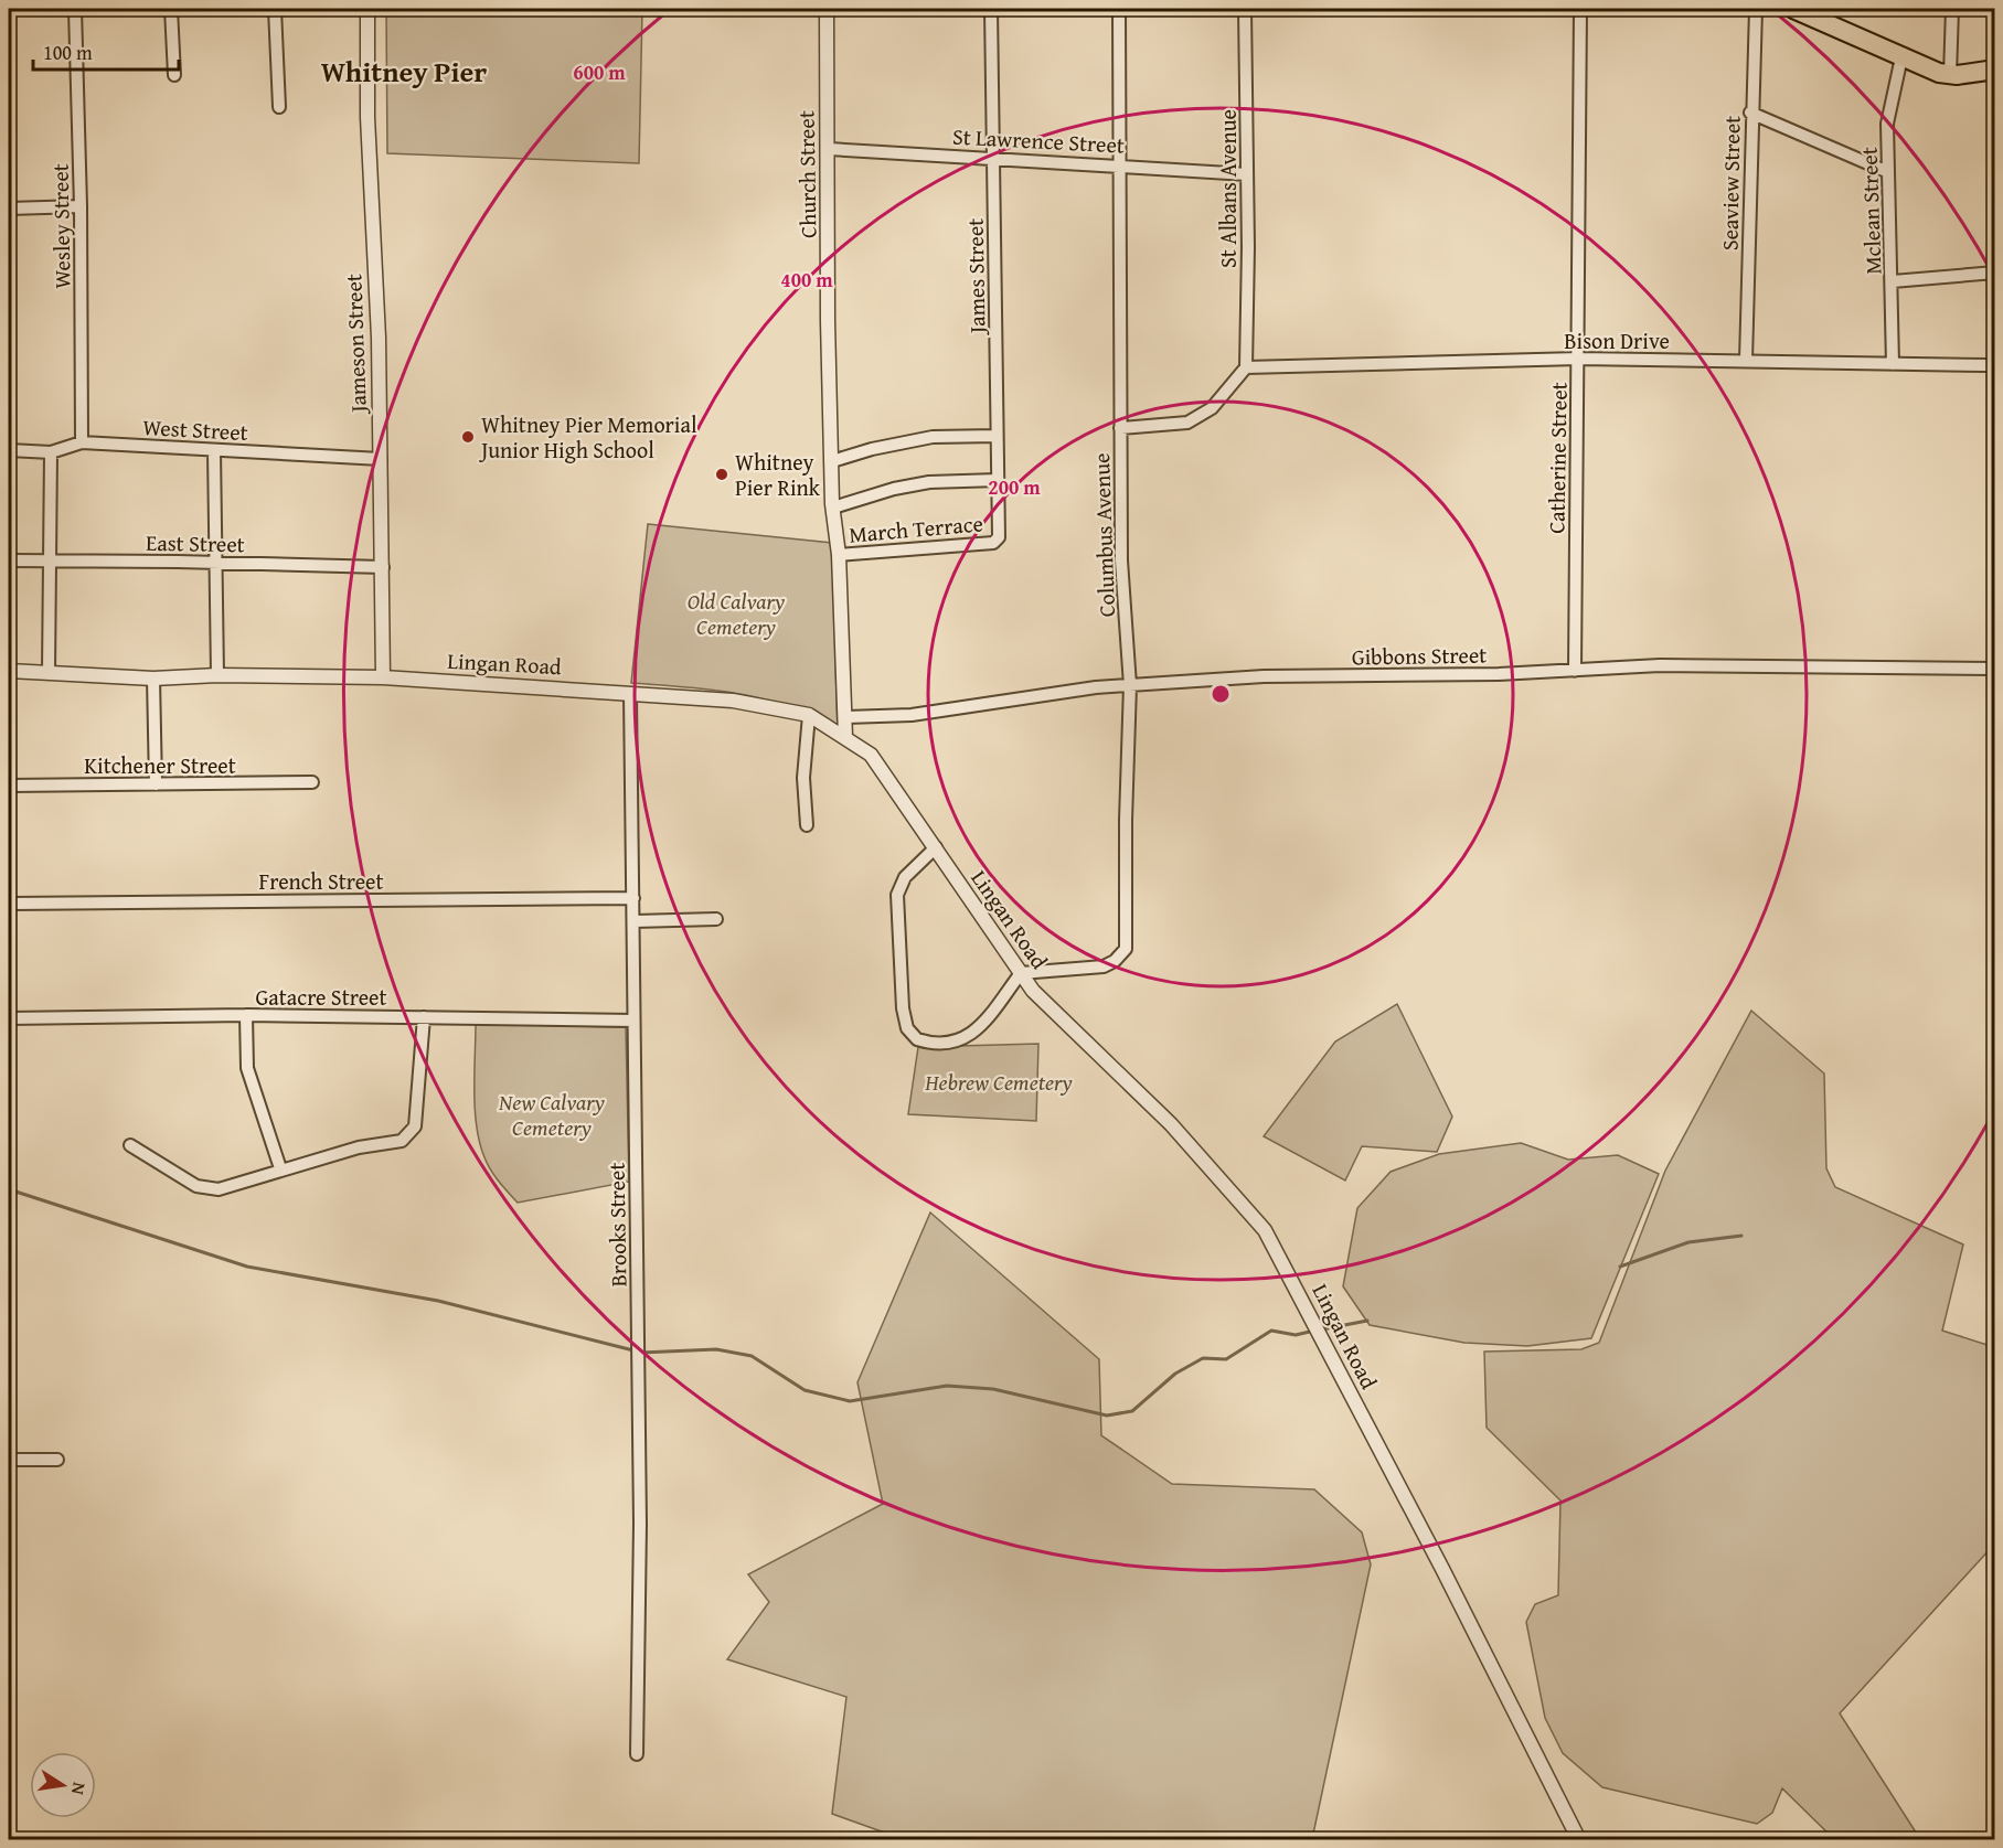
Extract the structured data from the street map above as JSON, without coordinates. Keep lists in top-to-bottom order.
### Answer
{
  "streets": {
    "street": [
      "St Lawrence Street",
      "Church Street",
      "Seaview Street",
      "St Albans Avenue",
      "Mclean Street",
      "Wesley Street",
      "James Street",
      "Bison Drive",
      "Jameson Street",
      "West Street",
      "Catherine Street",
      "March Terrace",
      "Columbus Avenue",
      "East Street",
      "Gibbons Street",
      "Lingan Road",
      "Kitchener Street",
      "French Street",
      "Gatacre Street",
      "Brooks Street"
    ]
  },
  "crossings": [
    ["St Lawrence Street", "Church Street"],
    ["St Lawrence Street", "St Albans Avenue"],
    ["St Lawrence Street", "James Street"],
    ["St Lawrence Street", "Columbus Avenue"],
    ["Church Street", "March Terrace"],
    ["Church Street", "Gibbons Street"],
    ["Church Street", "Lingan Road"],
    ["Seaview Street", "Bison Drive"],
    ["St Albans Avenue", "Bison Drive"],
    ["Mclean Street", "Bison Drive"],
    ["Wesley Street", "West Street"],
    ["James Street", "March Terrace"],
    ["Bison Drive", "Catherine Street"],
    ["Jameson Street", "West Street"],
    ["Jameson Street", "East Street"],
    ["Jameson Street", "Lingan Road"],
    ["Catherine Street", "Gibbons Street"],
    ["Columbus Avenue", "Gibbons Street"],
    ["Columbus Avenue", "Lingan Road"],
    ["Lingan Road", "Brooks Street"],
    ["French Street", "Brooks Street"],
    ["Gatacre Street", "Brooks Street"]
  ],
  "districts": ["Whitney Pier"],
  "parks": ["Old Calvary Cemetery", "Hebrew Cemetery", "New Calvary Cemetery"],
  "places": ["Whitney Pier Memorial Junior High School", "Whitney Pier Rink"],
  "scale_bar": "100 m",
  "north": "right",
  "rings": ["600 m", "400 m", "200 m"]
}
